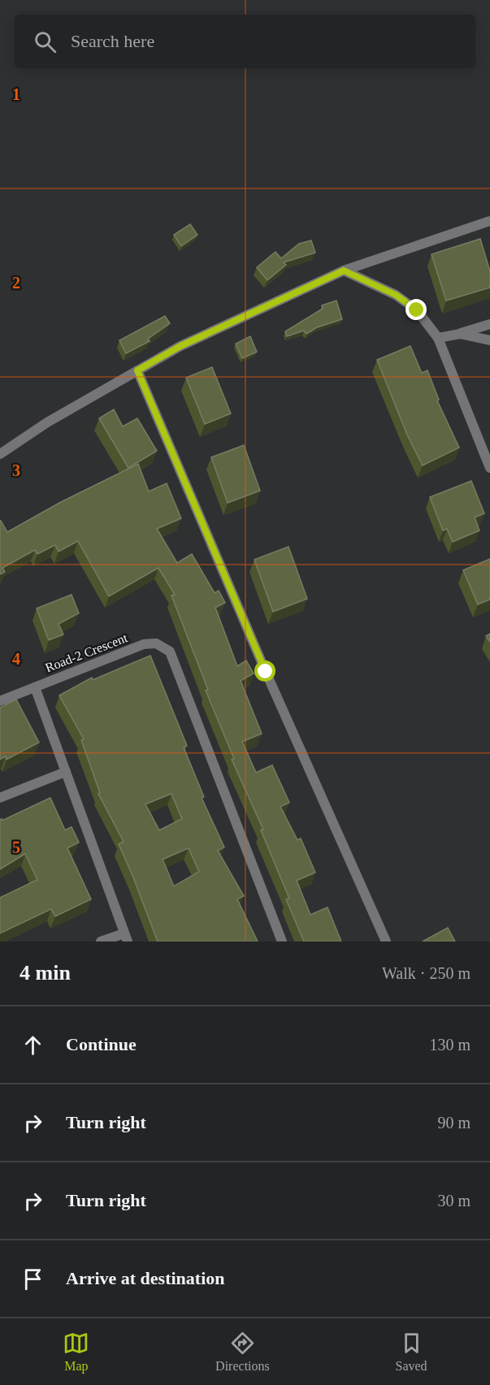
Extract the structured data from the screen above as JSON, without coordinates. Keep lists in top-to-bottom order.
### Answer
{
  "streets": {
    "street": ["Road-2 Crescent"]
  },
  "page": {
    "search": "Search here",
    "heading": ["4 min", "Walk · 250 m"],
    "list": [
      ["Continue", "130 m"],
      ["Turn right", "90 m"],
      ["Turn right", "30 m"],
      "Arrive at destination"
    ],
    "nav": ["Map", "Directions", "Saved"]
  },
  "grid": {
    "rows": [
      "1",
      "2",
      "3",
      "4",
      "5"
    ]
  }
}
